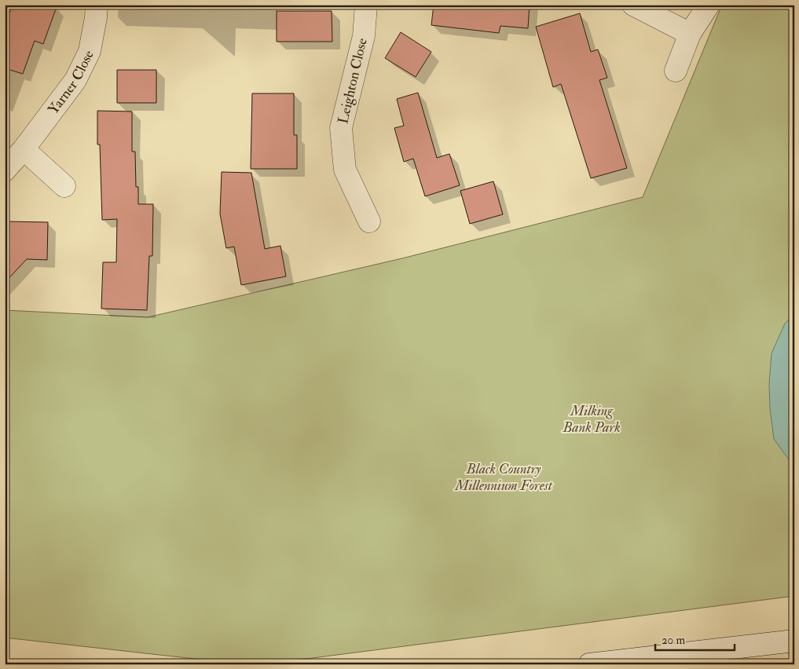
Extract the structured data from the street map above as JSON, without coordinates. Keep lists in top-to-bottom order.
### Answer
{
  "streets": {
    "street": ["Yarner Close", "Leighton Close"]
  },
  "parks": ["Milking Bank Park", "Black Country Millennium Forest"],
  "scale_bar": "20 m"
}
